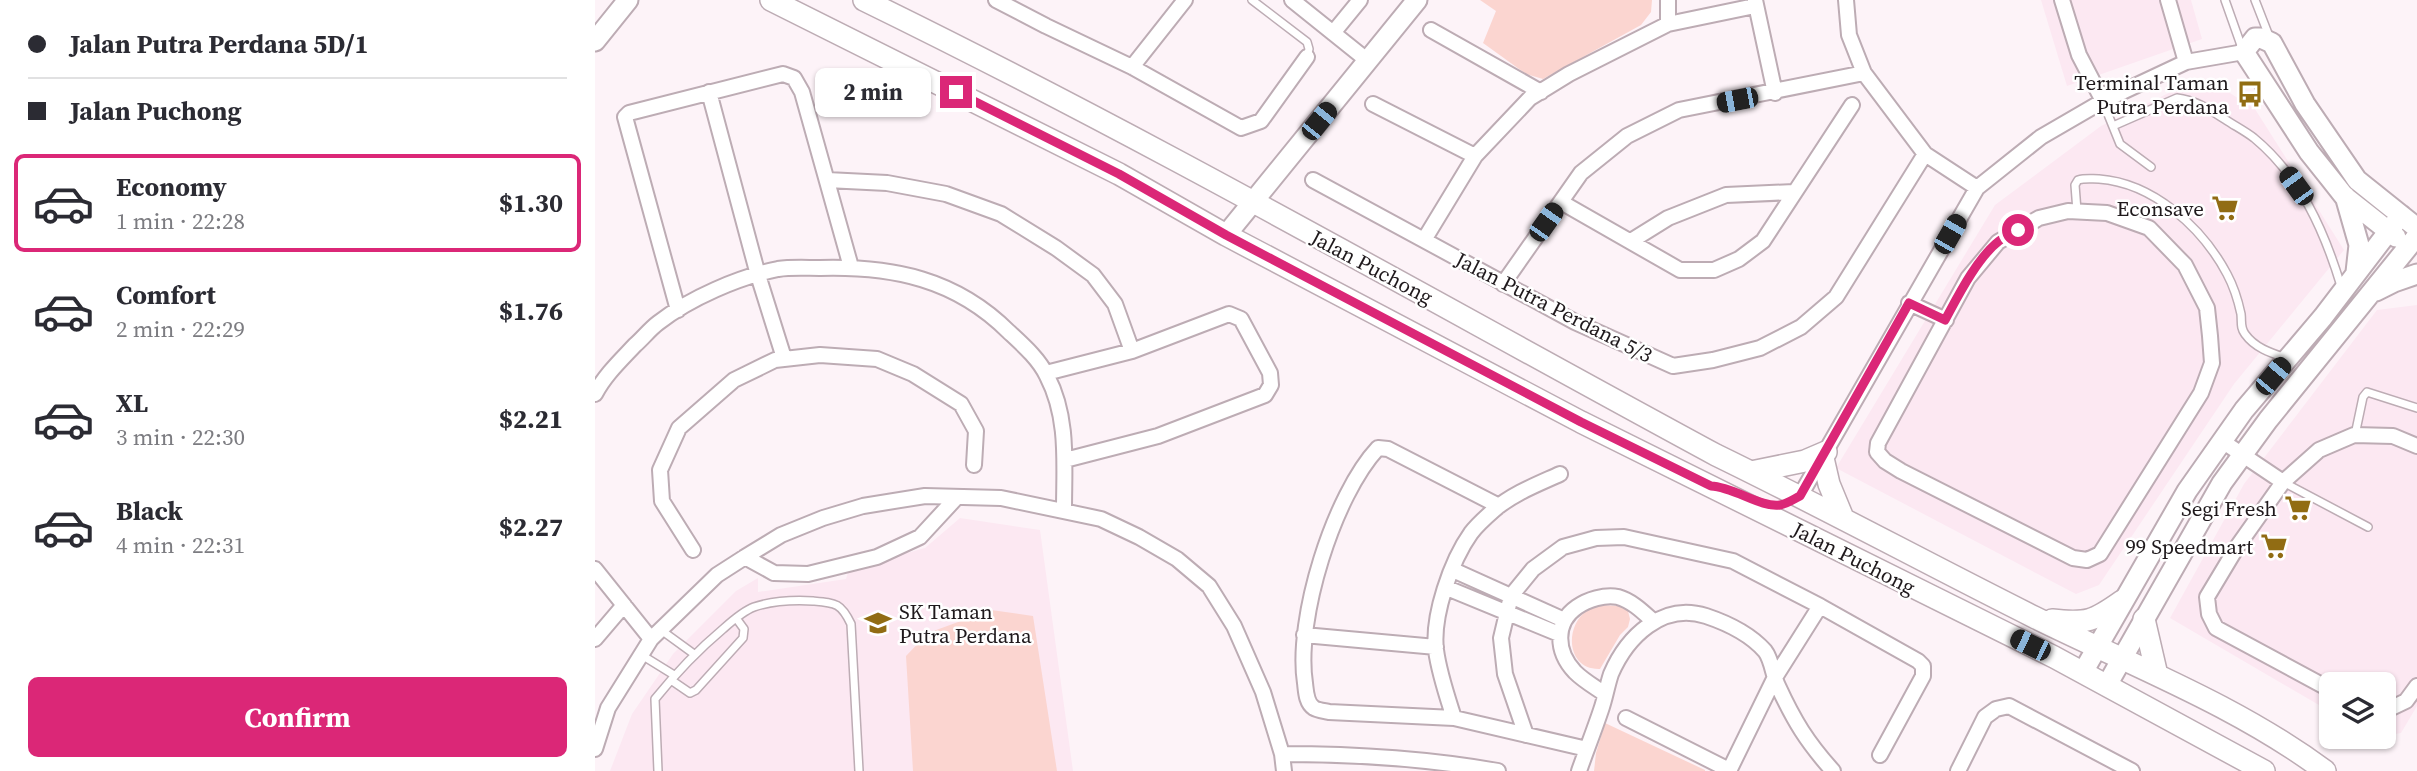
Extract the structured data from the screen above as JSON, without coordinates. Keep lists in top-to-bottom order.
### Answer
{
  "streets": {
    "main road": ["Jalan Puchong"],
    "street": ["Jalan Putra Perdana 5/3"]
  },
  "places": {
    "bus stop": ["Terminal Taman Putra Perdana"],
    "supermarket": ["Econsave", "Segi Fresh", "99 Speedmart"],
    "school or university": ["SK Taman Putra Perdana"]
  },
  "page": {
    "banner": ["Jalan Putra Perdana 5D/1", "Jalan Puchong"],
    "bubble": "2 min",
    "list": [
      {
        "name": "Economy",
        "note": "1 min · 22:28",
        "value": "$1.30"
      },
      {
        "name": "Comfort",
        "note": "2 min · 22:29",
        "value": "$1.76"
      },
      {
        "name": "XL",
        "note": "3 min · 22:30",
        "value": "$2.21"
      },
      {
        "name": "Black",
        "note": "4 min · 22:31",
        "value": "$2.27"
      }
    ],
    "buttons": "Confirm"
  }
}
